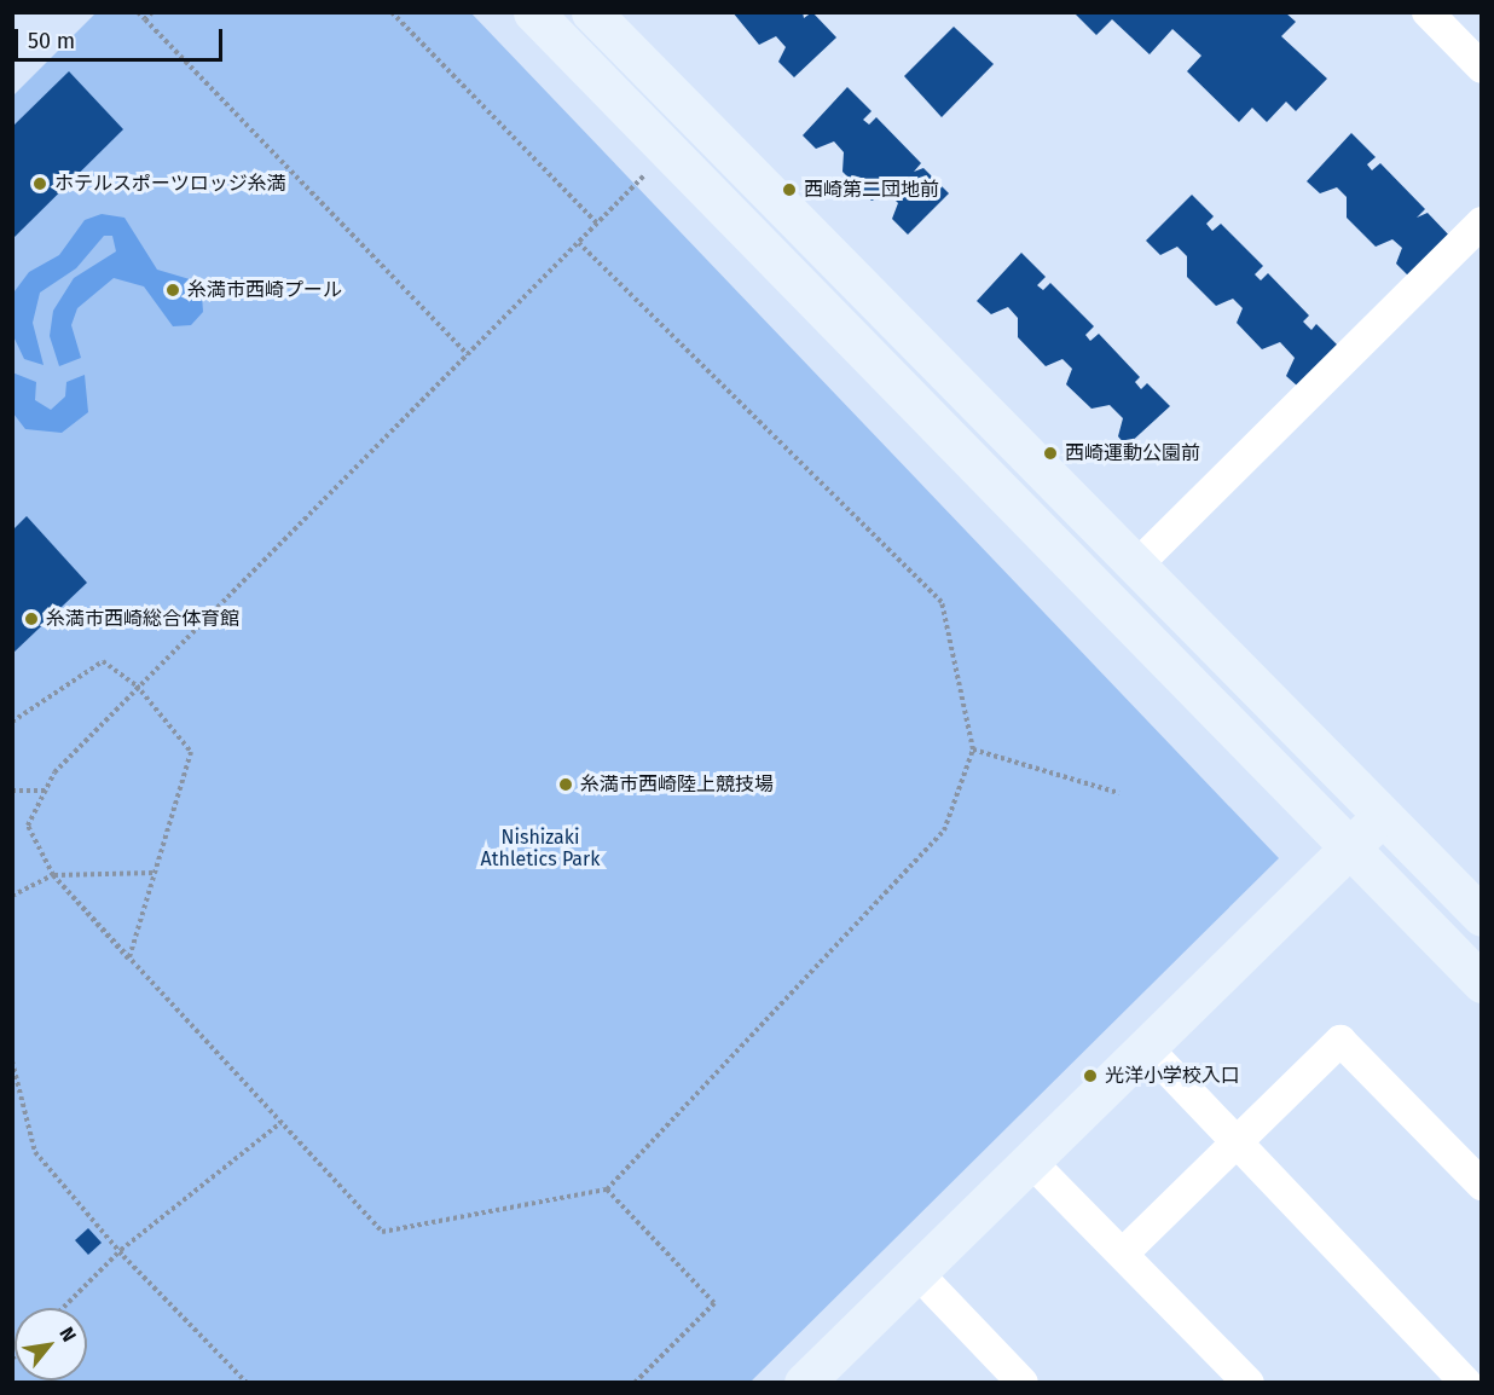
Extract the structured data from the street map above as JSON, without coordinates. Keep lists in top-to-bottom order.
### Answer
{
  "parks": ["Nishizaki Athletics Park"],
  "places": [
    "ホテルスポーツロッジ糸満",
    "西崎第二団地前",
    "糸満市西崎プール",
    "西崎運動公園前",
    "糸満市西崎総合体育館",
    "糸満市西崎陸上競技場",
    "光洋小学校入口"
  ],
  "scale_bar": "50 m",
  "north": "top right"
}
